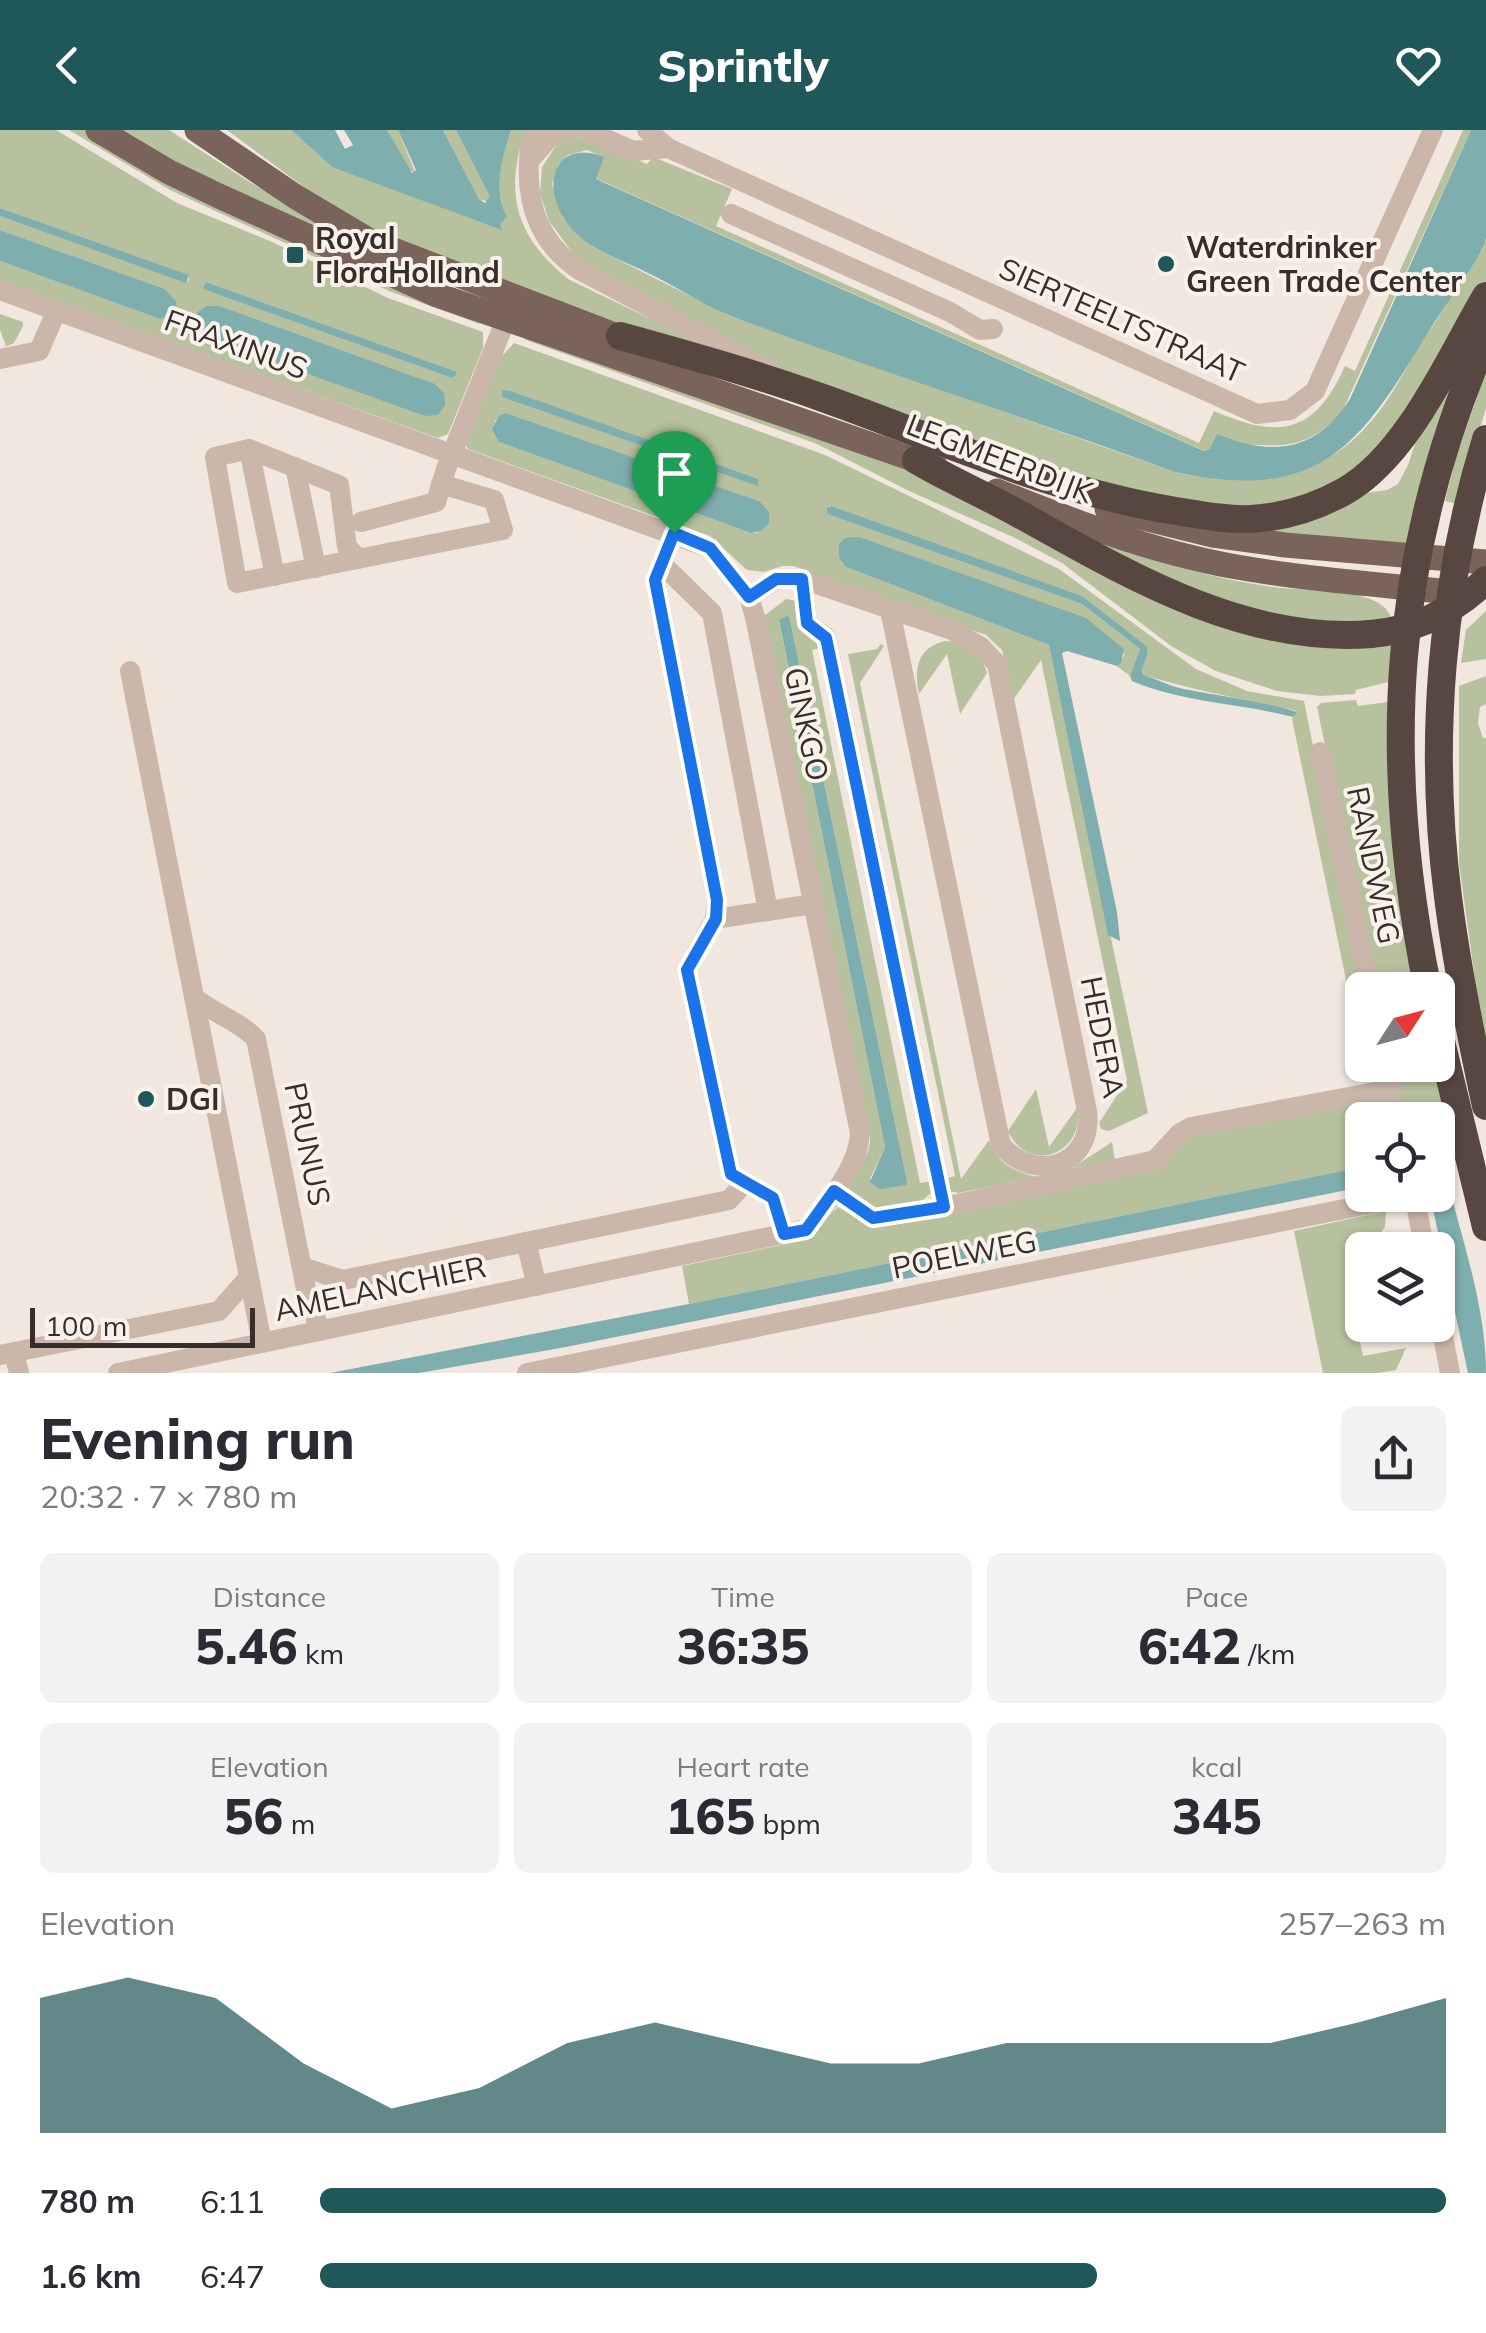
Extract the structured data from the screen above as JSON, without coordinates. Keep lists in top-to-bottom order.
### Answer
{
  "streets": {
    "main road": ["LEGMEERDIJK"],
    "street": [
      "SIERTEELTSTRAAT",
      "FRAXINUS",
      "GINKGO",
      "RANDWEG",
      "HEDERA",
      "PRUNUS",
      "POELWEG",
      "AMELANCHIER"
    ]
  },
  "crossings": [
    ["FRAXINUS", "GINKGO"],
    ["GINKGO", "AMELANCHIER"],
    ["PRUNUS", "AMELANCHIER"]
  ],
  "places": {
    "transit": ["Royal FloraHolland"],
    "other": ["Waterdrinker Green Trade Center", "DGI"]
  },
  "scale_bar": "100 m",
  "north": "top right",
  "page": {
    "header": "Sprintly",
    "scale": "100 m",
    "heading": ["Evening run", "20:32 · 7 × 780 m"],
    "stats": [
      ["Distance", "5.46 km"],
      ["Time", "36:35"],
      ["Pace", "6:42 /km"],
      ["Elevation", "56 m"],
      ["Heart rate", "165 bpm"],
      ["kcal", "345"]
    ],
    "chart": ["Elevation", "257–263 m"],
    "list": [
      {
        "name": "780 m",
        "note": "6:11"
      },
      {
        "name": "1.6 km",
        "note": "6:47"
      }
    ]
  }
}
